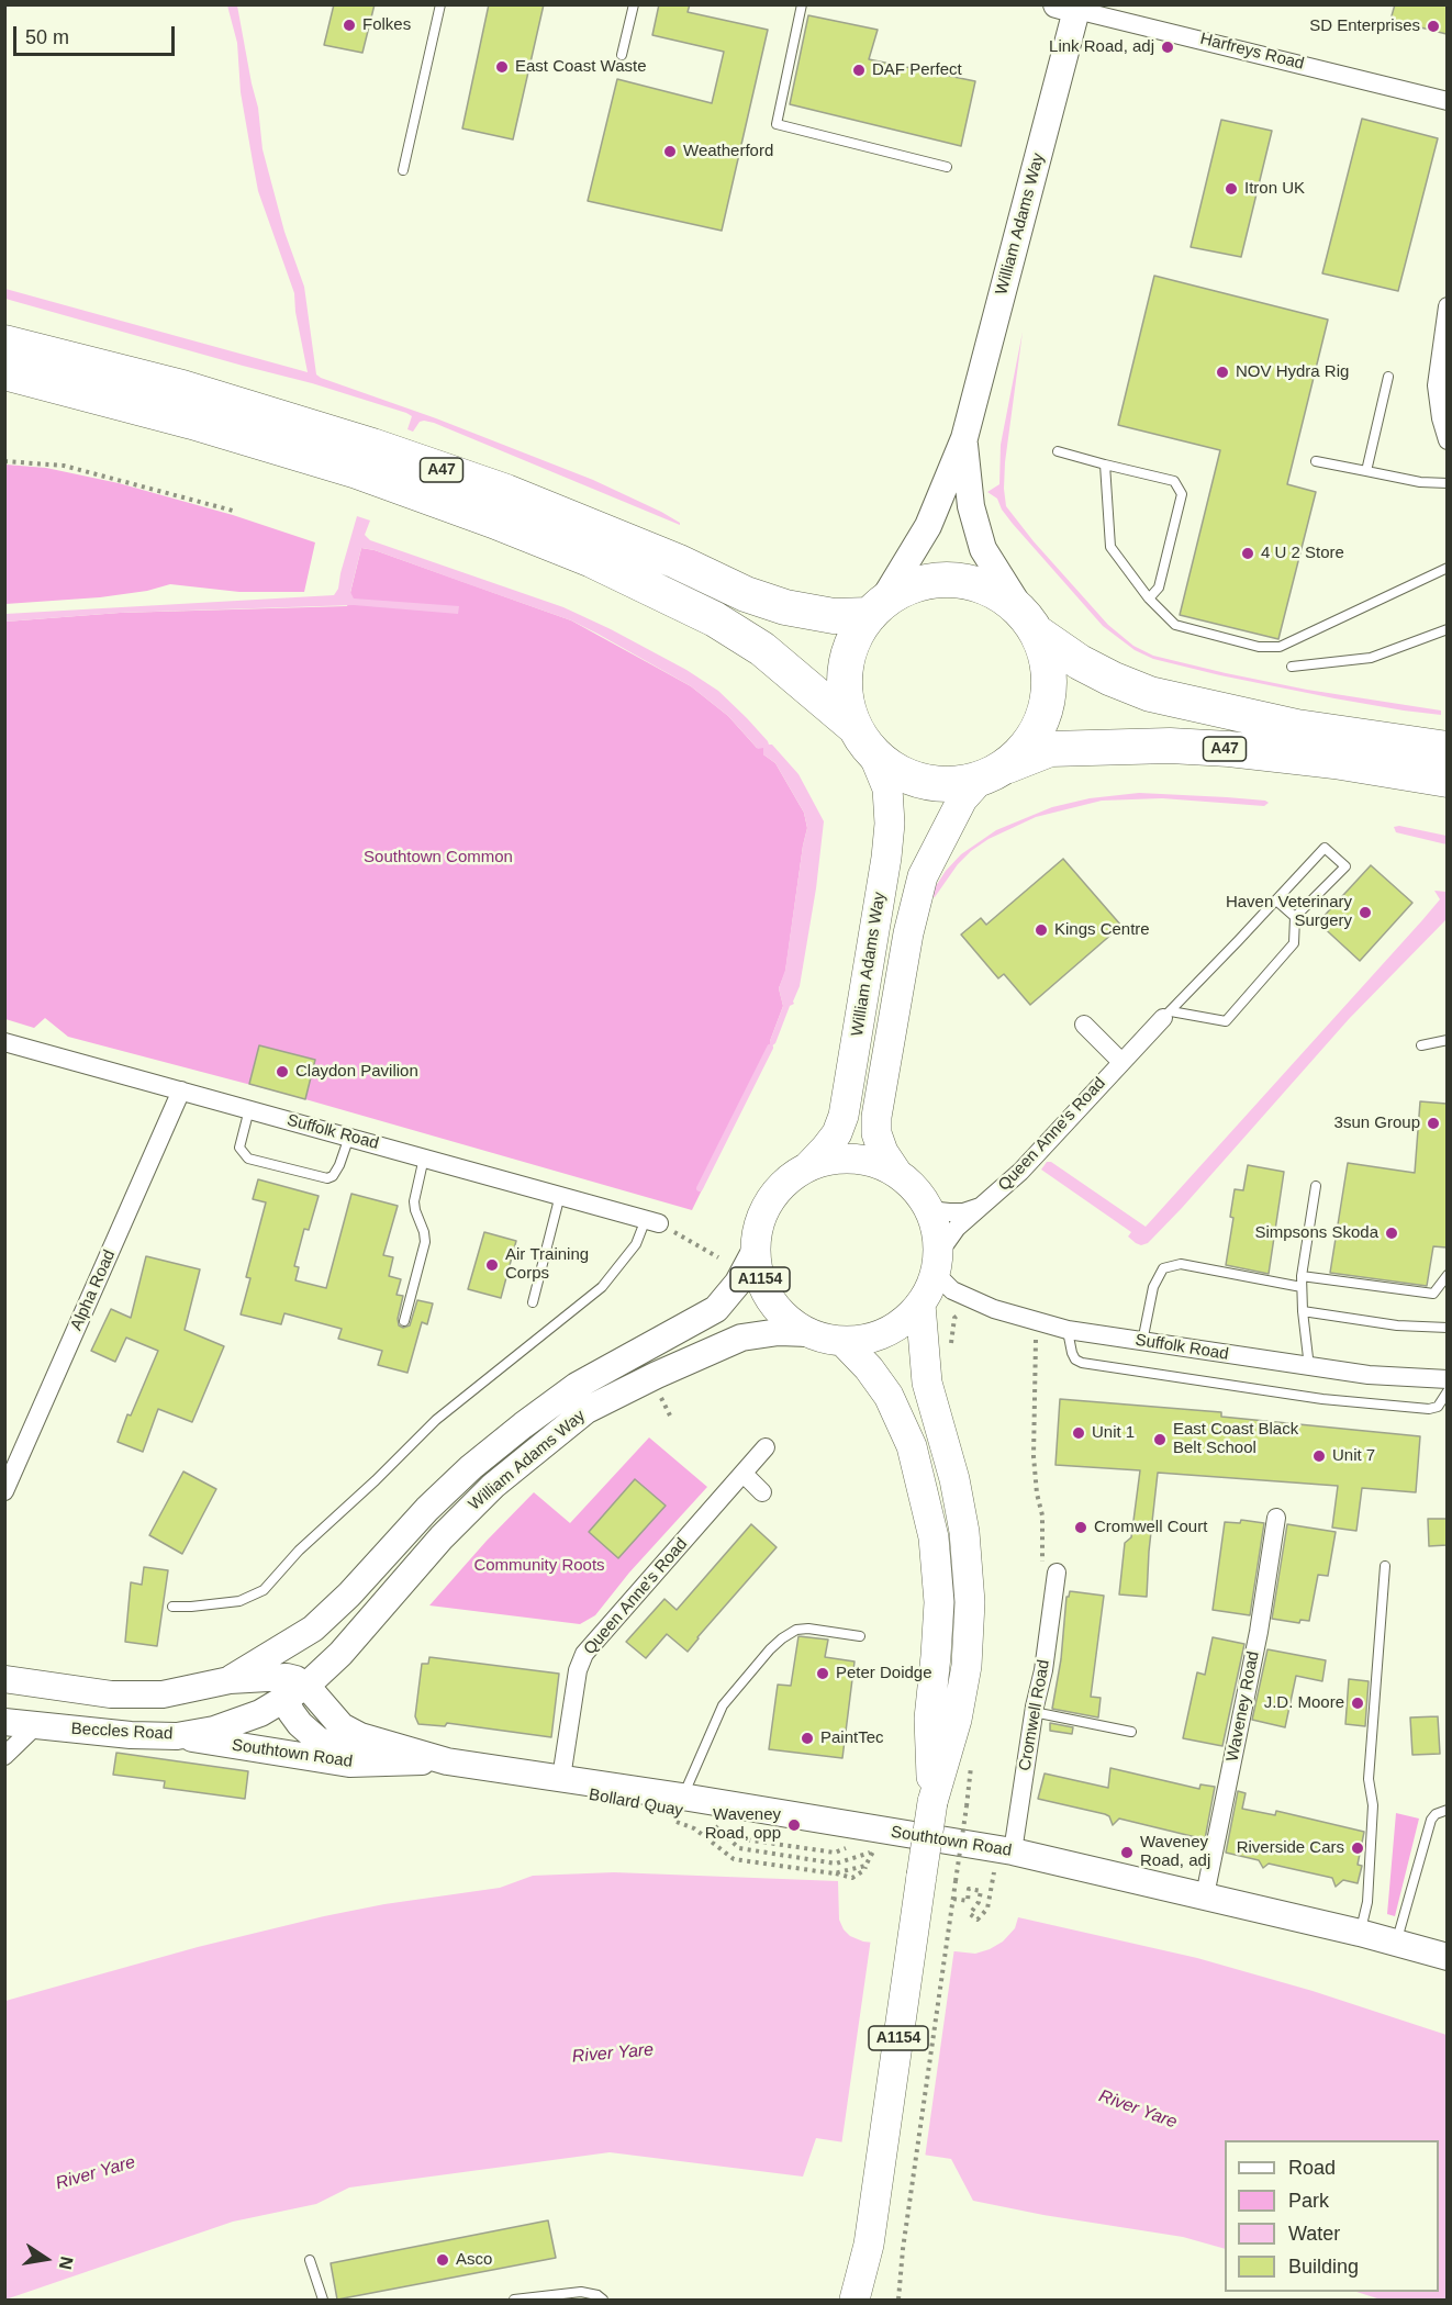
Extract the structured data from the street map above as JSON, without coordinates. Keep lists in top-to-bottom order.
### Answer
{
  "streets": {
    "highway": ["A47"],
    "main road": ["William Adams Way", "A1154"],
    "street": [
      "Harfreys Road",
      "Suffolk Road",
      "Queen Anne's Road",
      "Alpha Road",
      "Waveney Road",
      "Cromwell Road",
      "Beccles Road",
      "Southtown Road"
    ],
    "path": ["Bollard Quay"]
  },
  "crossings": [
    ["Harfreys Road", "William Adams Way"],
    ["William Adams Way", "A47"],
    ["William Adams Way", "Suffolk Road"],
    ["William Adams Way", "Queen Anne's Road"],
    ["William Adams Way", "A1154"],
    ["William Adams Way", "Beccles Road"],
    ["William Adams Way", "Southtown Road"],
    ["Suffolk Road", "Queen Anne's Road"],
    ["Suffolk Road", "A1154"],
    ["Suffolk Road", "Alpha Road"],
    ["Queen Anne's Road", "A1154"],
    ["Queen Anne's Road", "Southtown Road"],
    ["Waveney Road", "Southtown Road"],
    ["Cromwell Road", "Southtown Road"],
    ["Beccles Road", "Southtown Road"],
    ["Southtown Road", "Bollard Quay"]
  ],
  "water": ["River Yare"],
  "parks": ["Southtown Common", "Community Roots"],
  "places": [
    "Folkes",
    "SD Enterprises",
    "Link Road, adj",
    "East Coast Waste",
    "DAF Perfect",
    "Weatherford",
    "Itron UK",
    "NOV Hydra Rig",
    "4 U 2 Store",
    "Haven Veterinary Surgery",
    "Kings Centre",
    "Claydon Pavilion",
    "3sun Group",
    "Simpsons Skoda",
    "Air Training Corps",
    "Unit 1",
    "East Coast Black Belt School",
    "Unit 7",
    "Cromwell Court",
    "Peter Doidge",
    "J.D. Moore",
    "PaintTec",
    "Waveney Road, opp",
    "Riverside Cars",
    "Waveney Road, adj",
    "Asco"
  ],
  "legend": [
    "Road",
    "Park",
    "Water",
    "Building"
  ],
  "scale_bar": "50 m",
  "north": "right"
}
